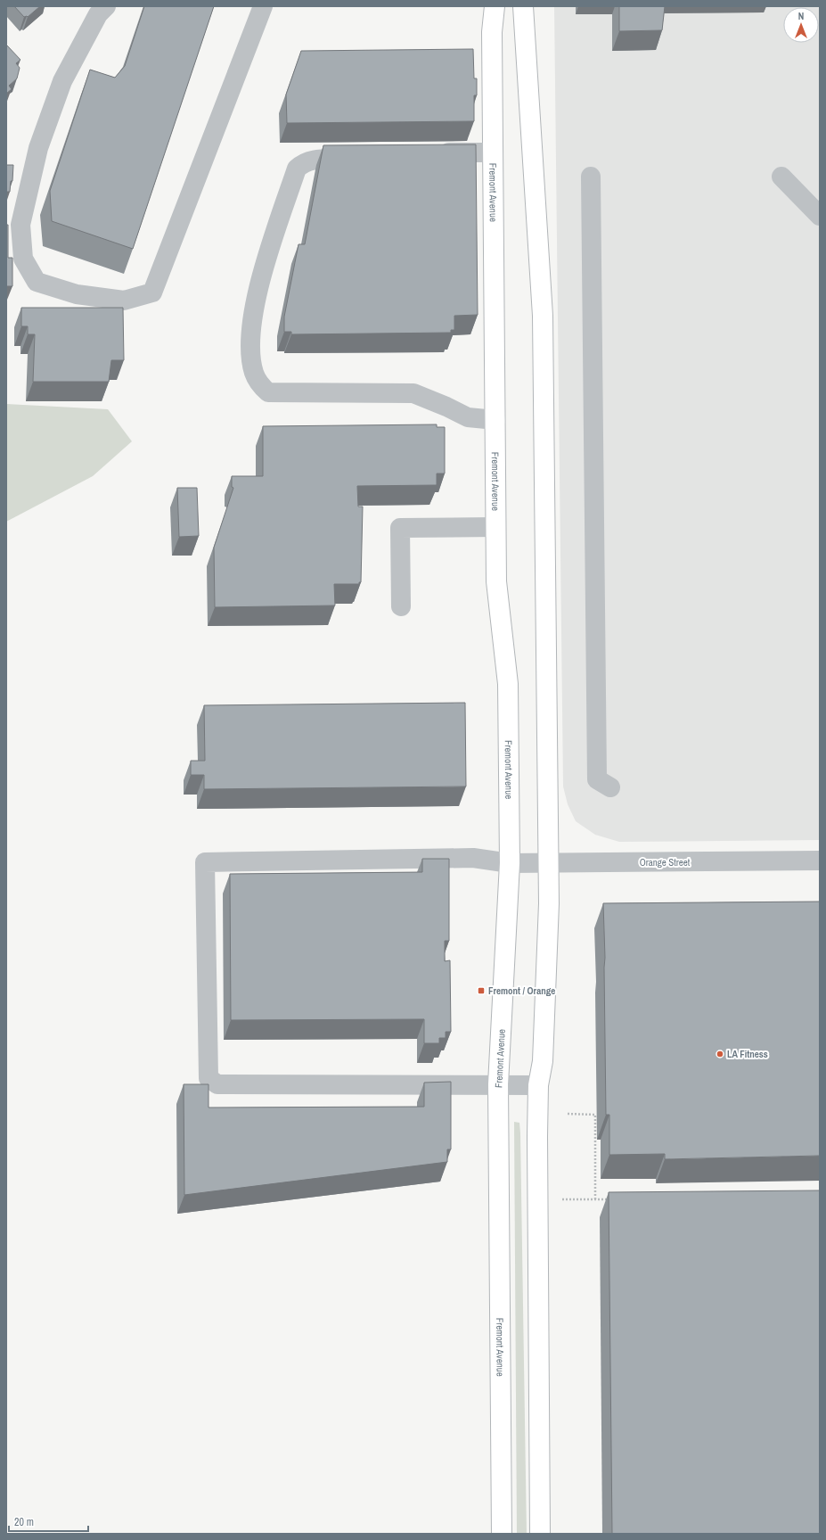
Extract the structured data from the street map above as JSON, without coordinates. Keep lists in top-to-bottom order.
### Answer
{
  "streets": {
    "main road": ["Fremont Avenue"],
    "street": ["Orange Street"]
  },
  "crossings": [
    ["Fremont Avenue", "Orange Street"]
  ],
  "places": {
    "transit": ["Fremont / Orange"],
    "other": ["LA Fitness"]
  },
  "scale_bar": "20 m",
  "north": "top"
}
